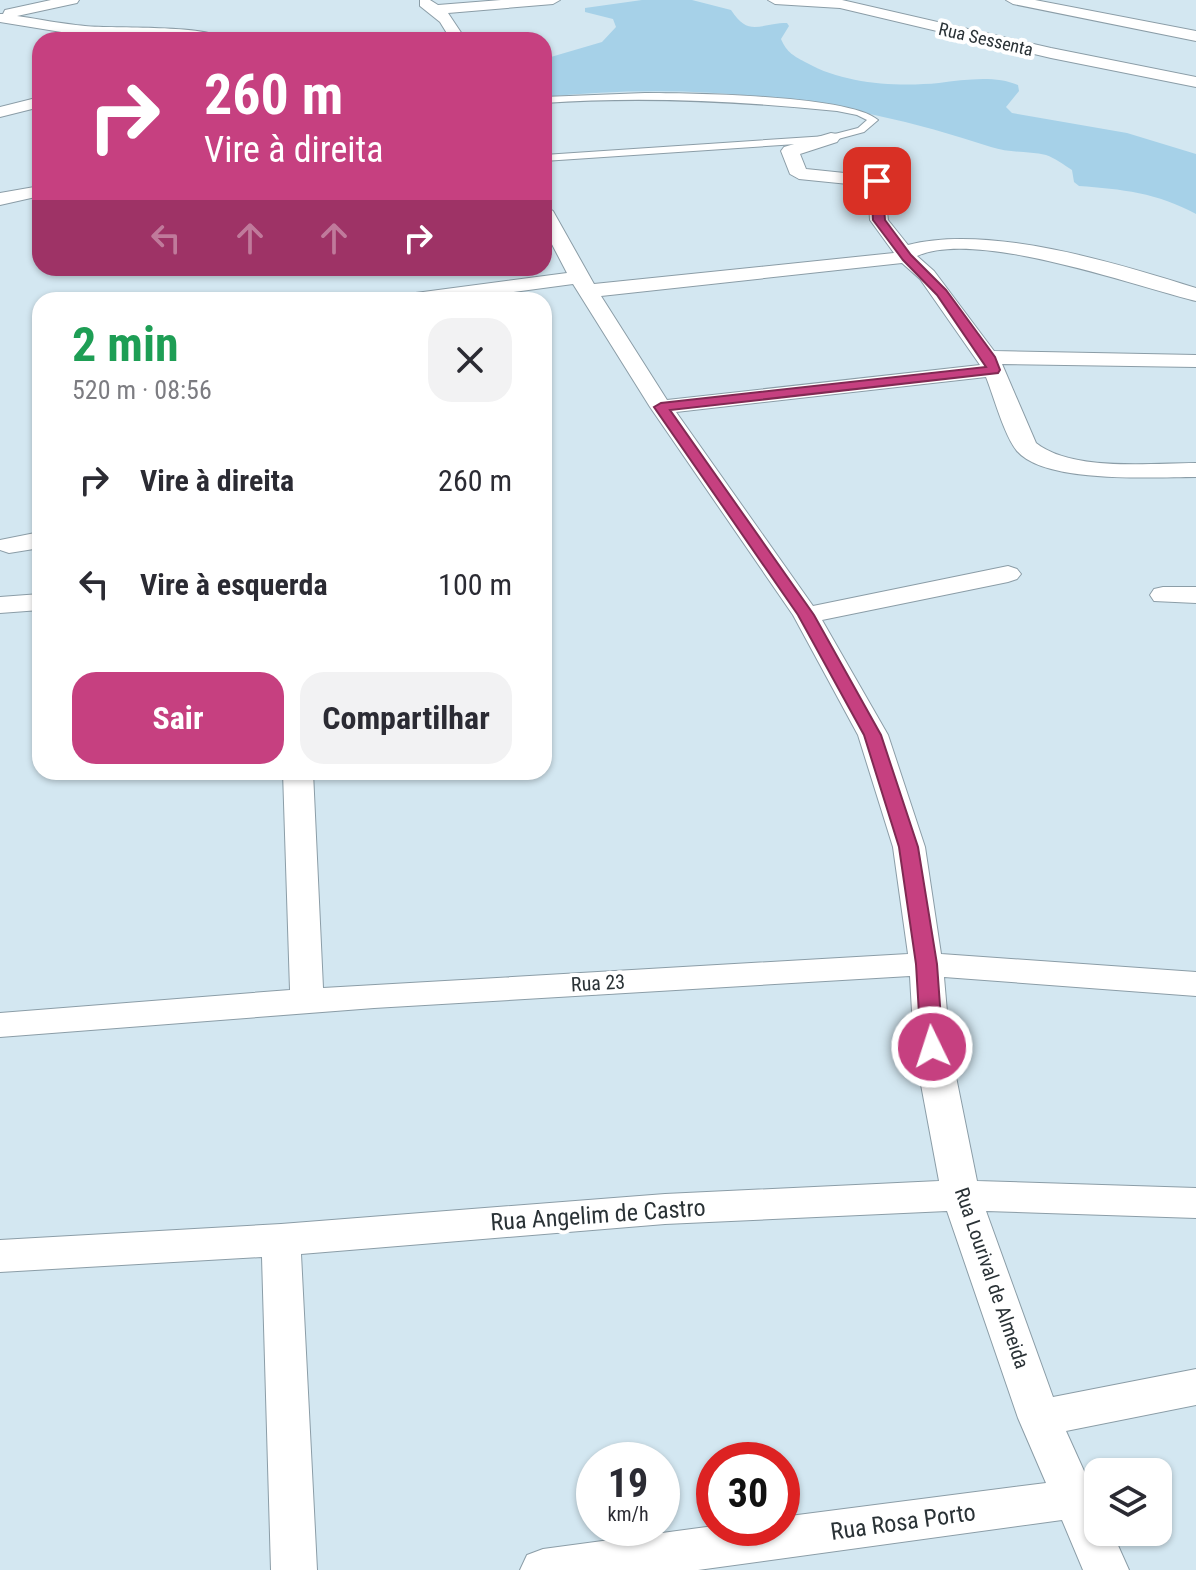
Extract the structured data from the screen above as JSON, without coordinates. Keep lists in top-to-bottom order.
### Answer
{
  "streets": {
    "street": [
      "Rua Sessenta",
      "Rua 23",
      "Rua Angelim de Castro",
      "Rua Lourival de Almeida",
      "Rua Rosa Porto"
    ]
  },
  "crossings": [
    ["Rua 23", "Rua Lourival de Almeida"],
    ["Rua Angelim de Castro", "Rua Lourival de Almeida"],
    ["Rua Lourival de Almeida", "Rua Rosa Porto"]
  ],
  "page": {
    "turn": ["260 m", "Vire à direita"],
    "heading": ["2 min", "520 m · 08:56"],
    "list": [
      {
        "name": "Vire à direita",
        "value": "260 m"
      },
      {
        "name": "Vire à esquerda",
        "value": "100 m"
      }
    ],
    "buttons": ["Sair", "Compartilhar"],
    "speed": "19 km/h",
    "limit": "30"
  }
}
